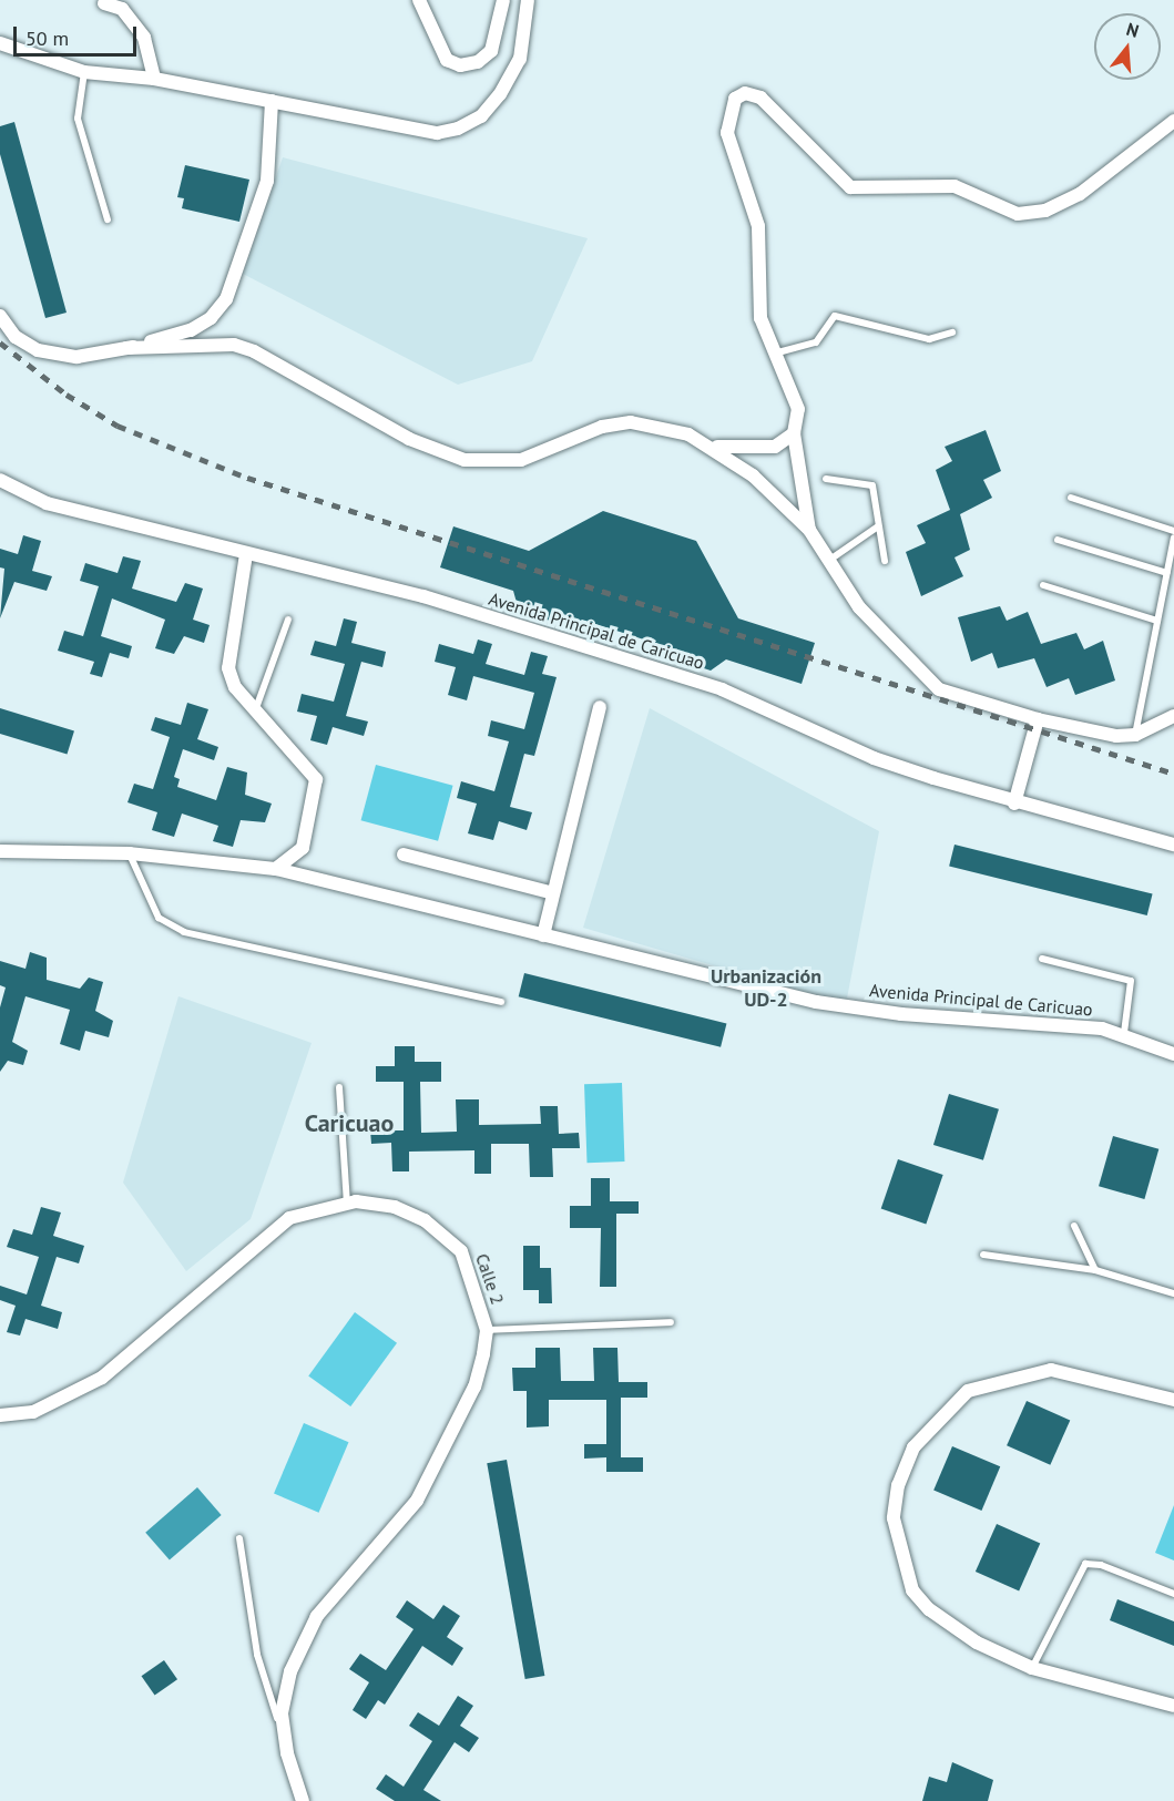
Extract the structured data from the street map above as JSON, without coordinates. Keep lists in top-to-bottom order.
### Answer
{
  "streets": {
    "street": ["Avenida Principal de Caricuao", "Calle 2"]
  },
  "districts": ["Urbanización UD-2", "Caricuao"],
  "scale_bar": "50 m",
  "north": "top"
}
